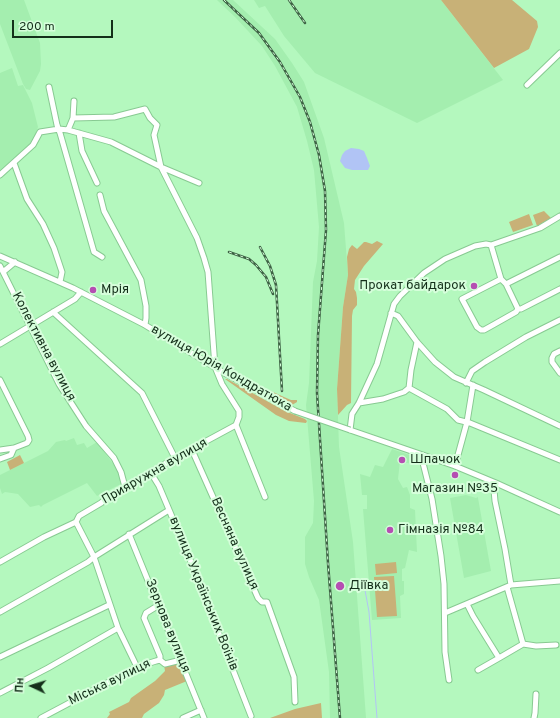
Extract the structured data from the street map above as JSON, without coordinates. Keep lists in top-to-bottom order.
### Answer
{
  "streets": {
    "street": [
      "Колективна вулиця",
      "вулиця Юрія Кондратюка",
      "Прияружна вулиця",
      "Весняна вулиця",
      "вулиця Українських Воїнів",
      "Зернова вулиця",
      "Міська вулиця"
    ]
  },
  "crossings": [
    ["Колективна вулиця", "Прияружна вулиця"],
    ["Прияружна вулиця", "Весняна вулиця"],
    ["Прияружна вулиця", "вулиця Українських Воїнів"],
    ["Зернова вулиця", "Міська вулиця"]
  ],
  "places": [
    "Прокат байдарок",
    "Мрія",
    "Шпачок",
    "Магазин №35",
    "Гімназія №84",
    "Діївка"
  ],
  "scale_bar": "200 m",
  "north": "left"
}
